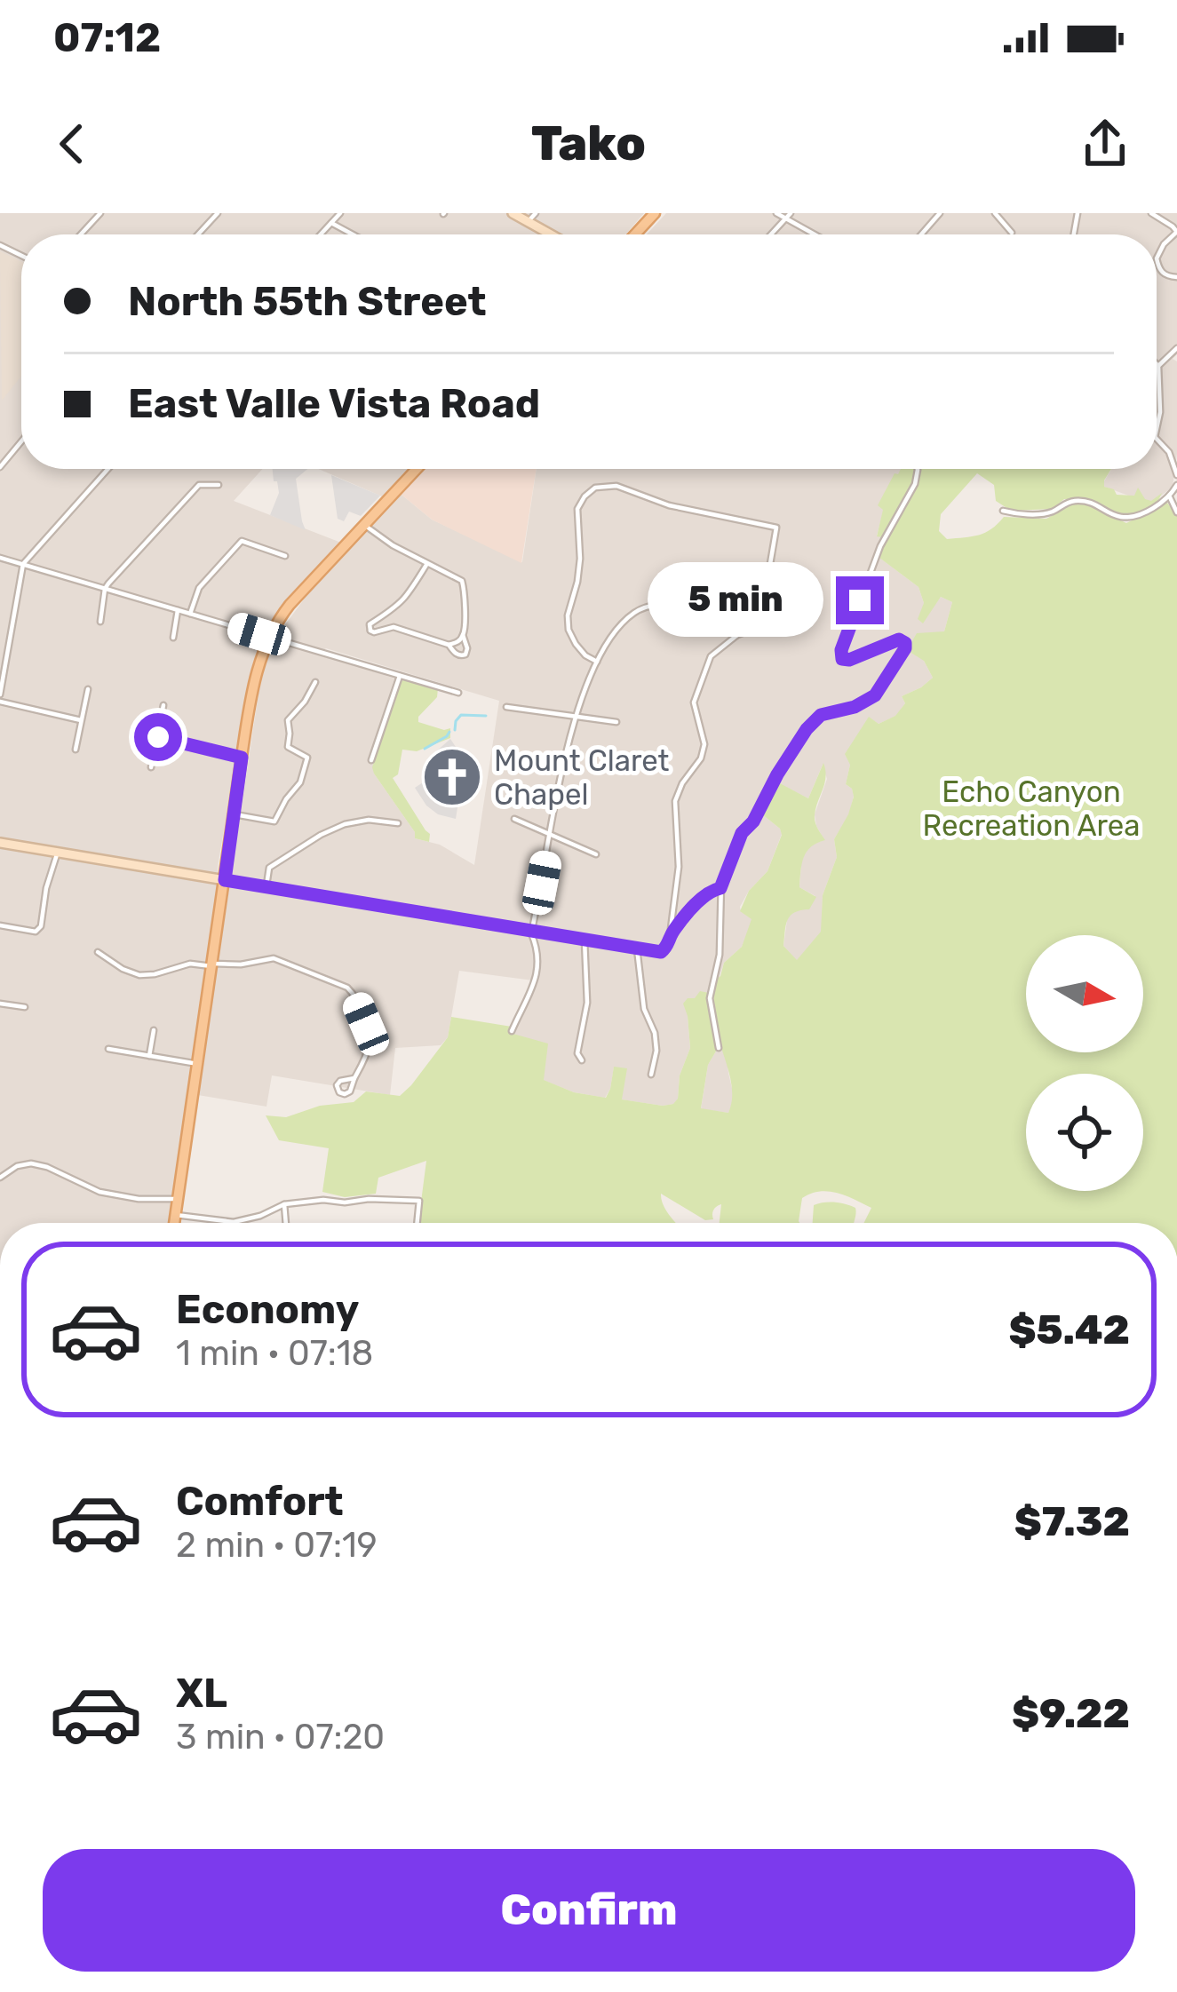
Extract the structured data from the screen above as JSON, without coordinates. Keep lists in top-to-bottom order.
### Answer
{
  "parks": ["Echo Canyon Recreation Area"],
  "places": {
    "church": ["Mount Claret Chapel"]
  },
  "north": "right",
  "page": {
    "status": "07:12",
    "header": "Tako",
    "banner": ["North 55th Street", "East Valle Vista Road"],
    "bubble": "5 min",
    "list": [
      {
        "name": "Economy",
        "note": "1 min · 07:18",
        "value": "$5.42"
      },
      {
        "name": "Comfort",
        "note": "2 min · 07:19",
        "value": "$7.32"
      },
      {
        "name": "XL",
        "note": "3 min · 07:20",
        "value": "$9.22"
      }
    ],
    "buttons": "Confirm"
  }
}
